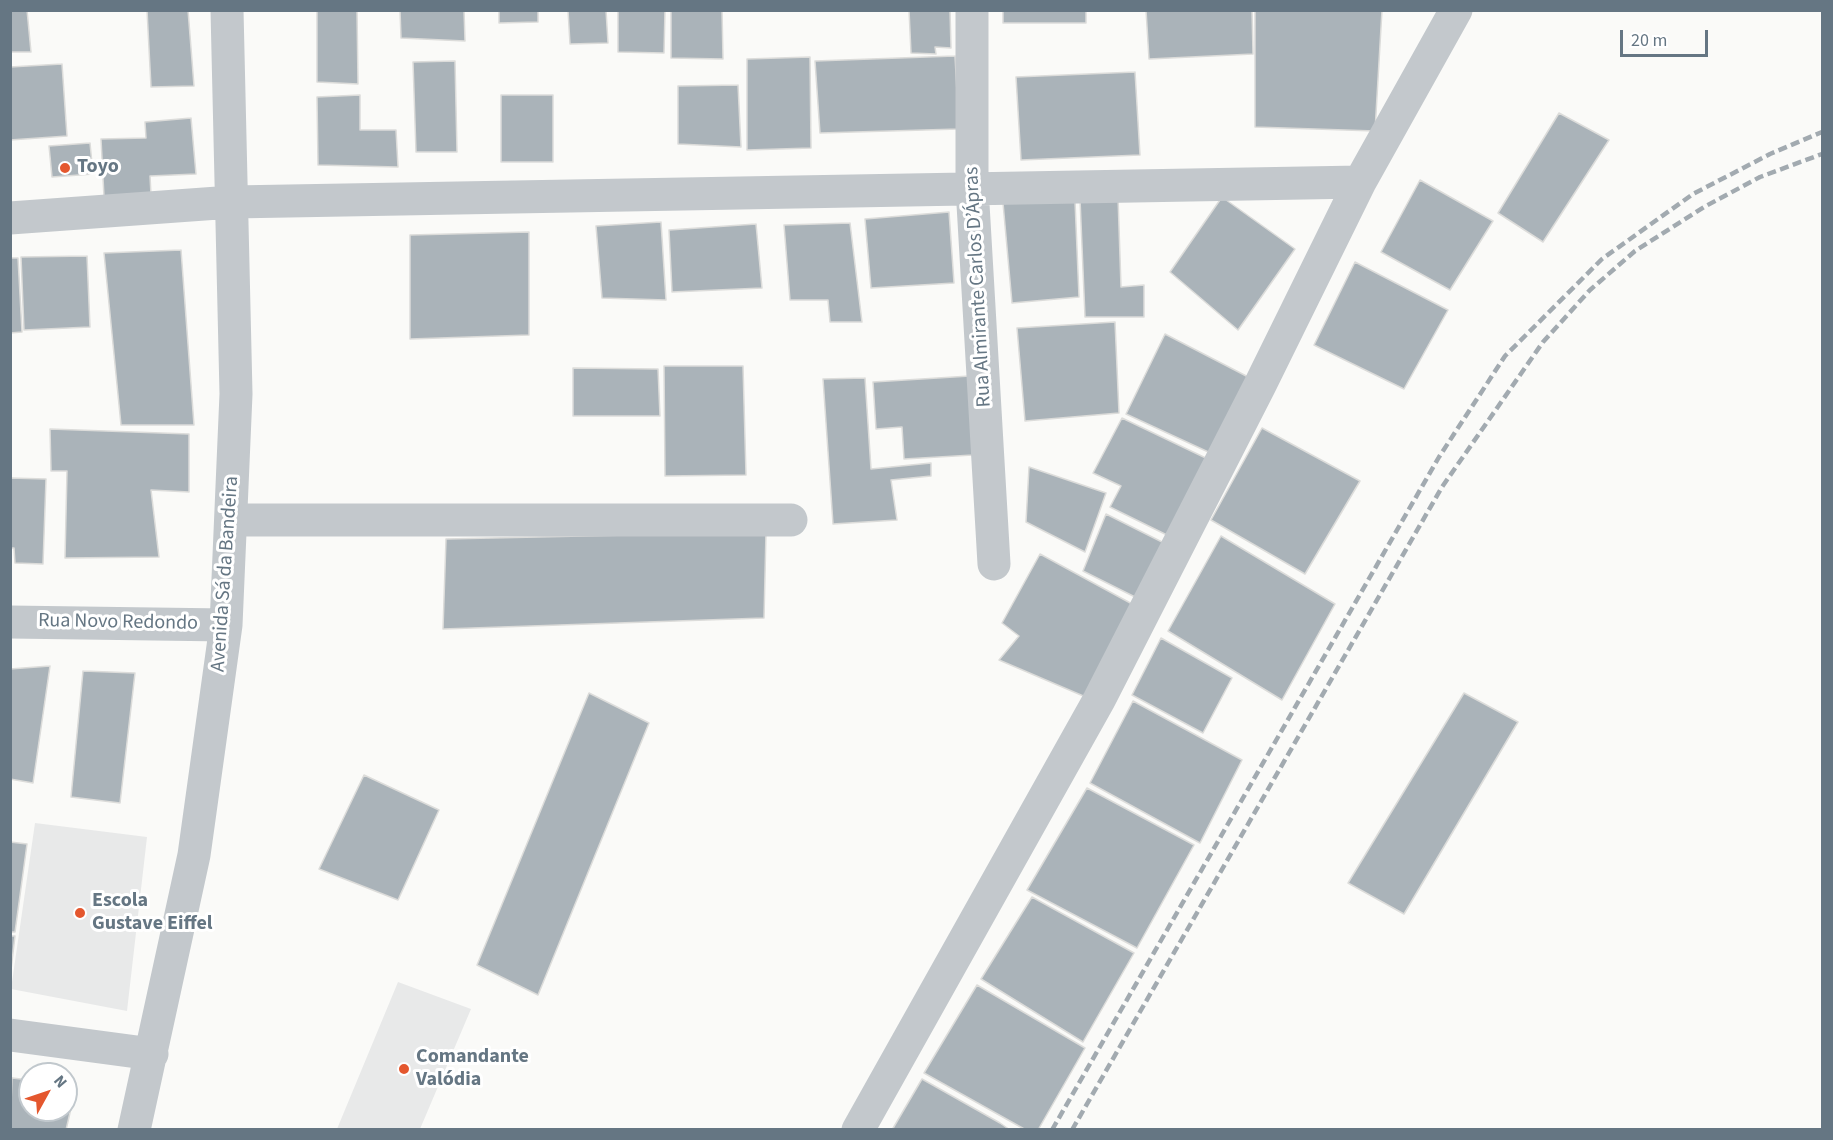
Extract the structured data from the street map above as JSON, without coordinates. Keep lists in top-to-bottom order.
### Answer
{
  "streets": {
    "street": ["Rua Almirante Carlos D’Ápras", "Avenida Sá da Bandeira", "Rua Novo Redondo"]
  },
  "crossings": [
    ["Avenida Sá da Bandeira", "Rua Novo Redondo"]
  ],
  "places": ["Toyo", "Escola Gustave Eiffel", "Comandante Valódia"],
  "scale_bar": "20 m",
  "north": "top right"
}
